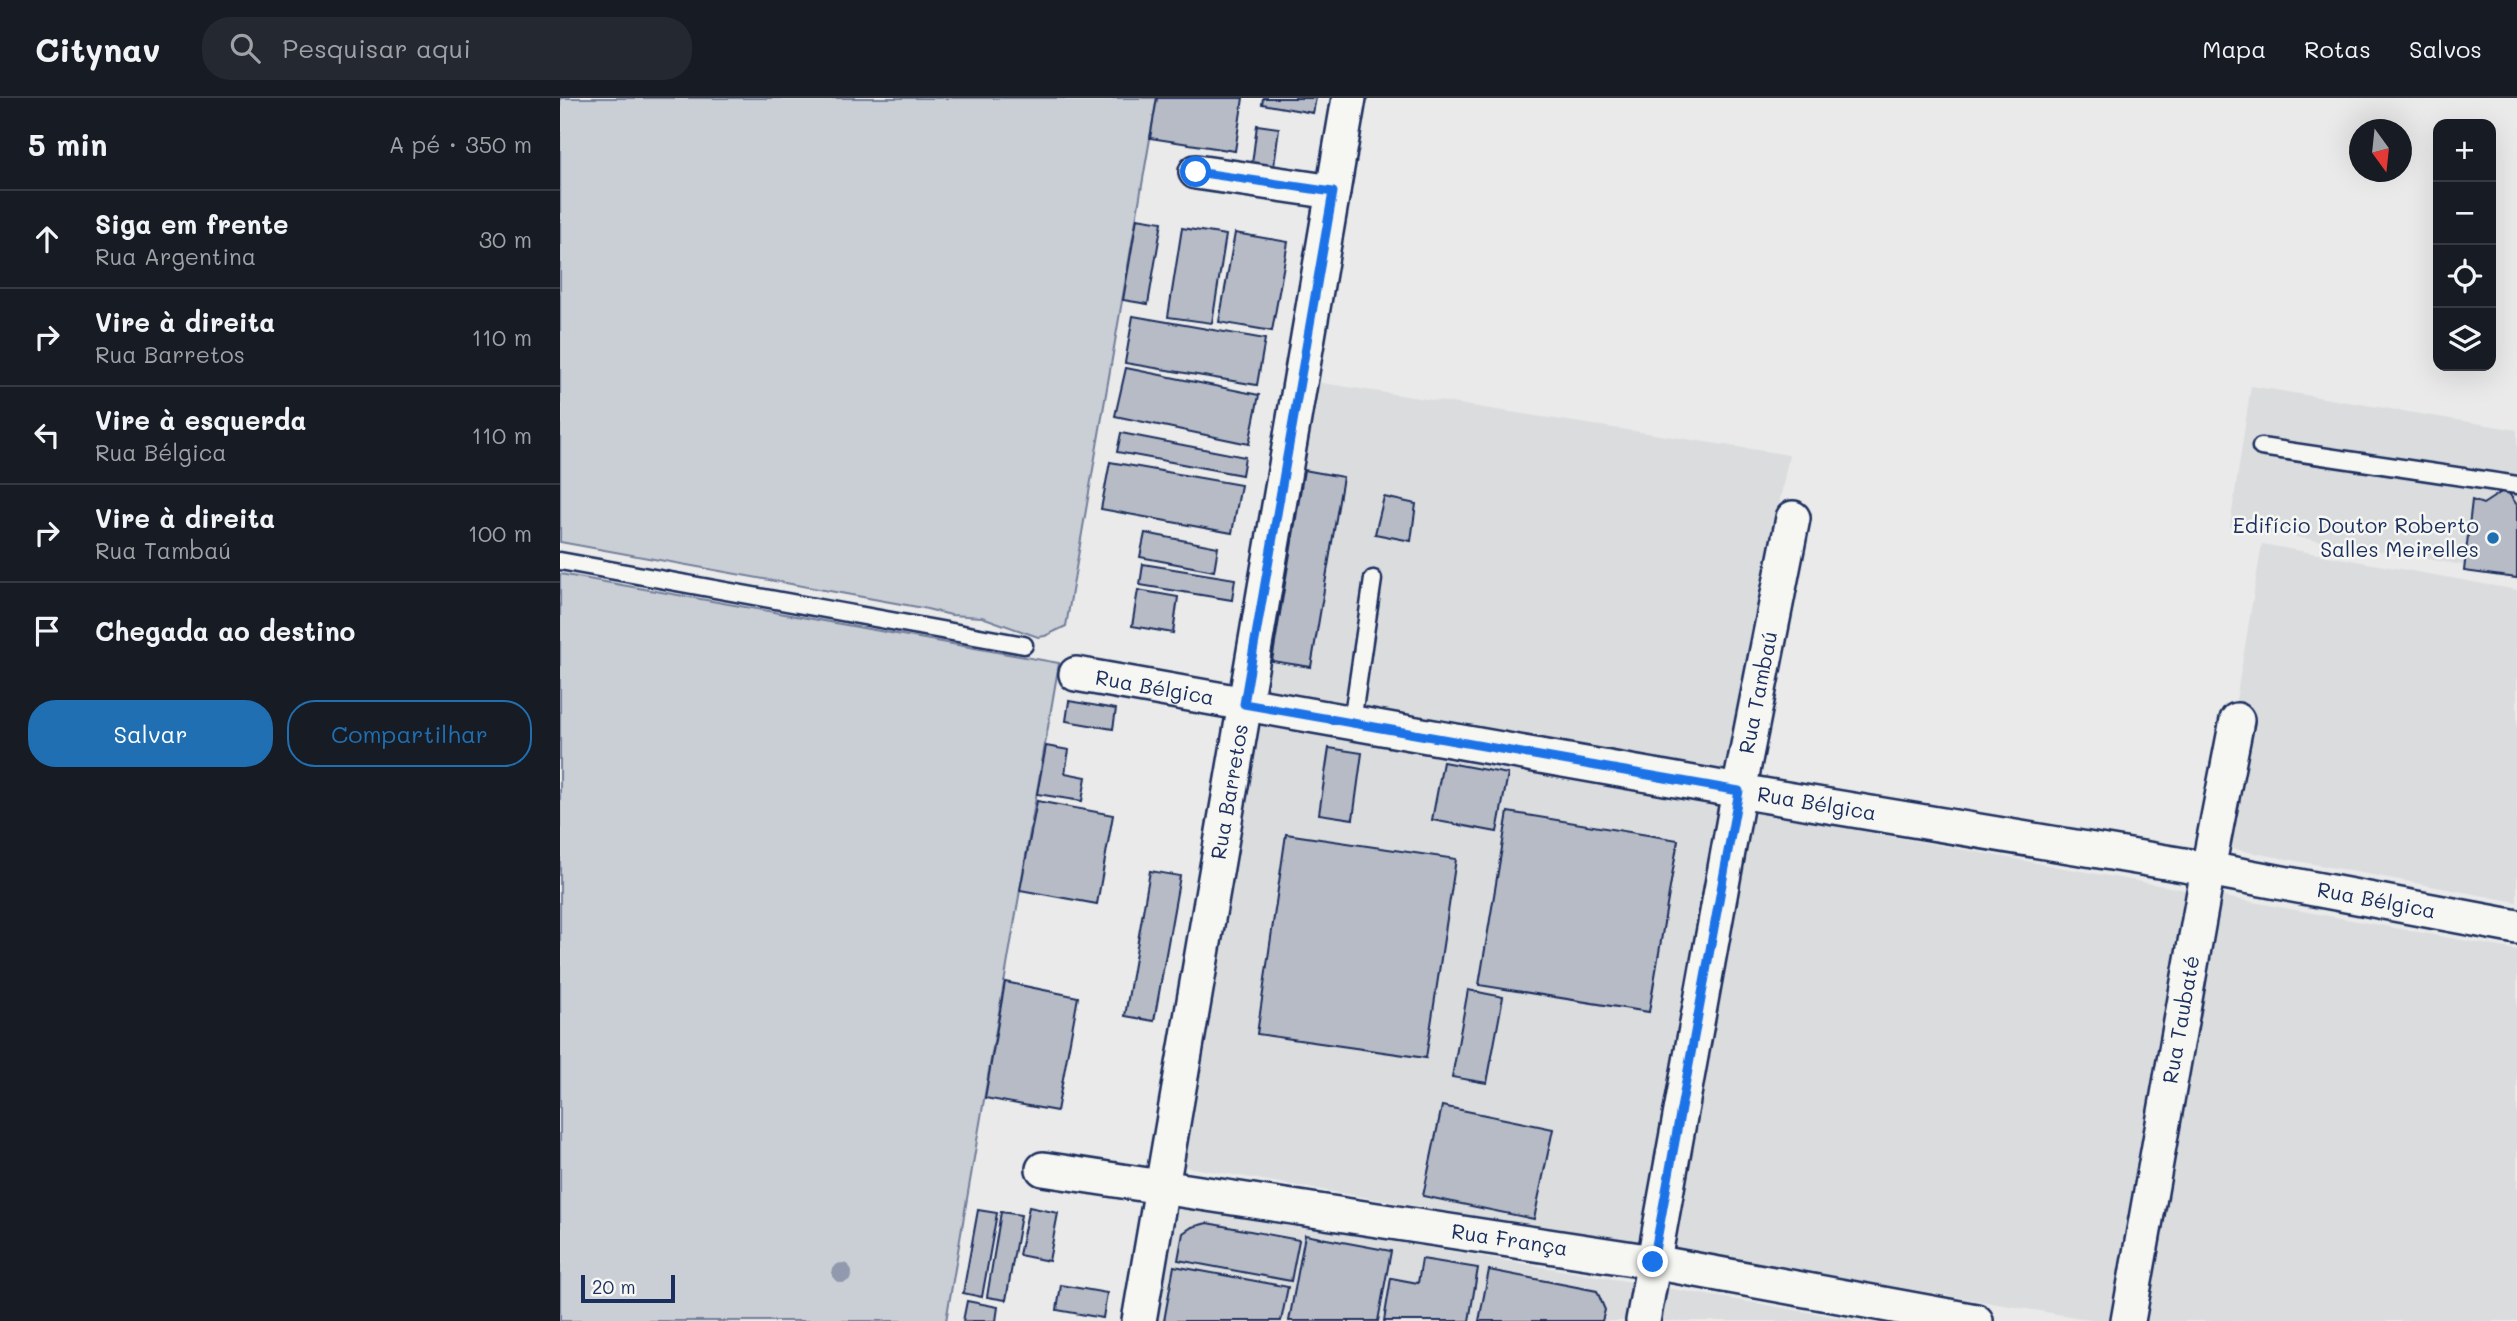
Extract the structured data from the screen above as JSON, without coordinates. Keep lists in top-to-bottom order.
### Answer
{
  "streets": {
    "street": [
      "Rua Bélgica",
      "Rua Tambaú",
      "Rua Barretos",
      "Rua Taubaté",
      "Rua França"
    ]
  },
  "crossings": [
    ["Rua Bélgica", "Rua Tambaú"],
    ["Rua Bélgica", "Rua Barretos"],
    ["Rua Bélgica", "Rua Taubaté"],
    ["Rua Tambaú", "Rua França"],
    ["Rua Barretos", "Rua França"]
  ],
  "places": ["Edifício Doutor Roberto Salles Meirelles"],
  "scale_bar": "20 m",
  "north": "bottom",
  "page": {
    "header": "Citynav",
    "search": "Pesquisar aqui",
    "nav": ["Mapa", "Rotas", "Salvos"],
    "heading": ["5 min", "A pé · 350 m"],
    "map_buttons": ["+", "−"],
    "list": [
      ["Siga em frente", "Rua Argentina", "30 m"],
      ["Vire à direita", "Rua Barretos", "110 m"],
      ["Vire à esquerda", "Rua Bélgica", "110 m"],
      ["Vire à direita", "Rua Tambaú", "100 m"],
      "Chegada ao destino"
    ],
    "buttons": ["Salvar", "Compartilhar"],
    "scale": "20 m"
  }
}
